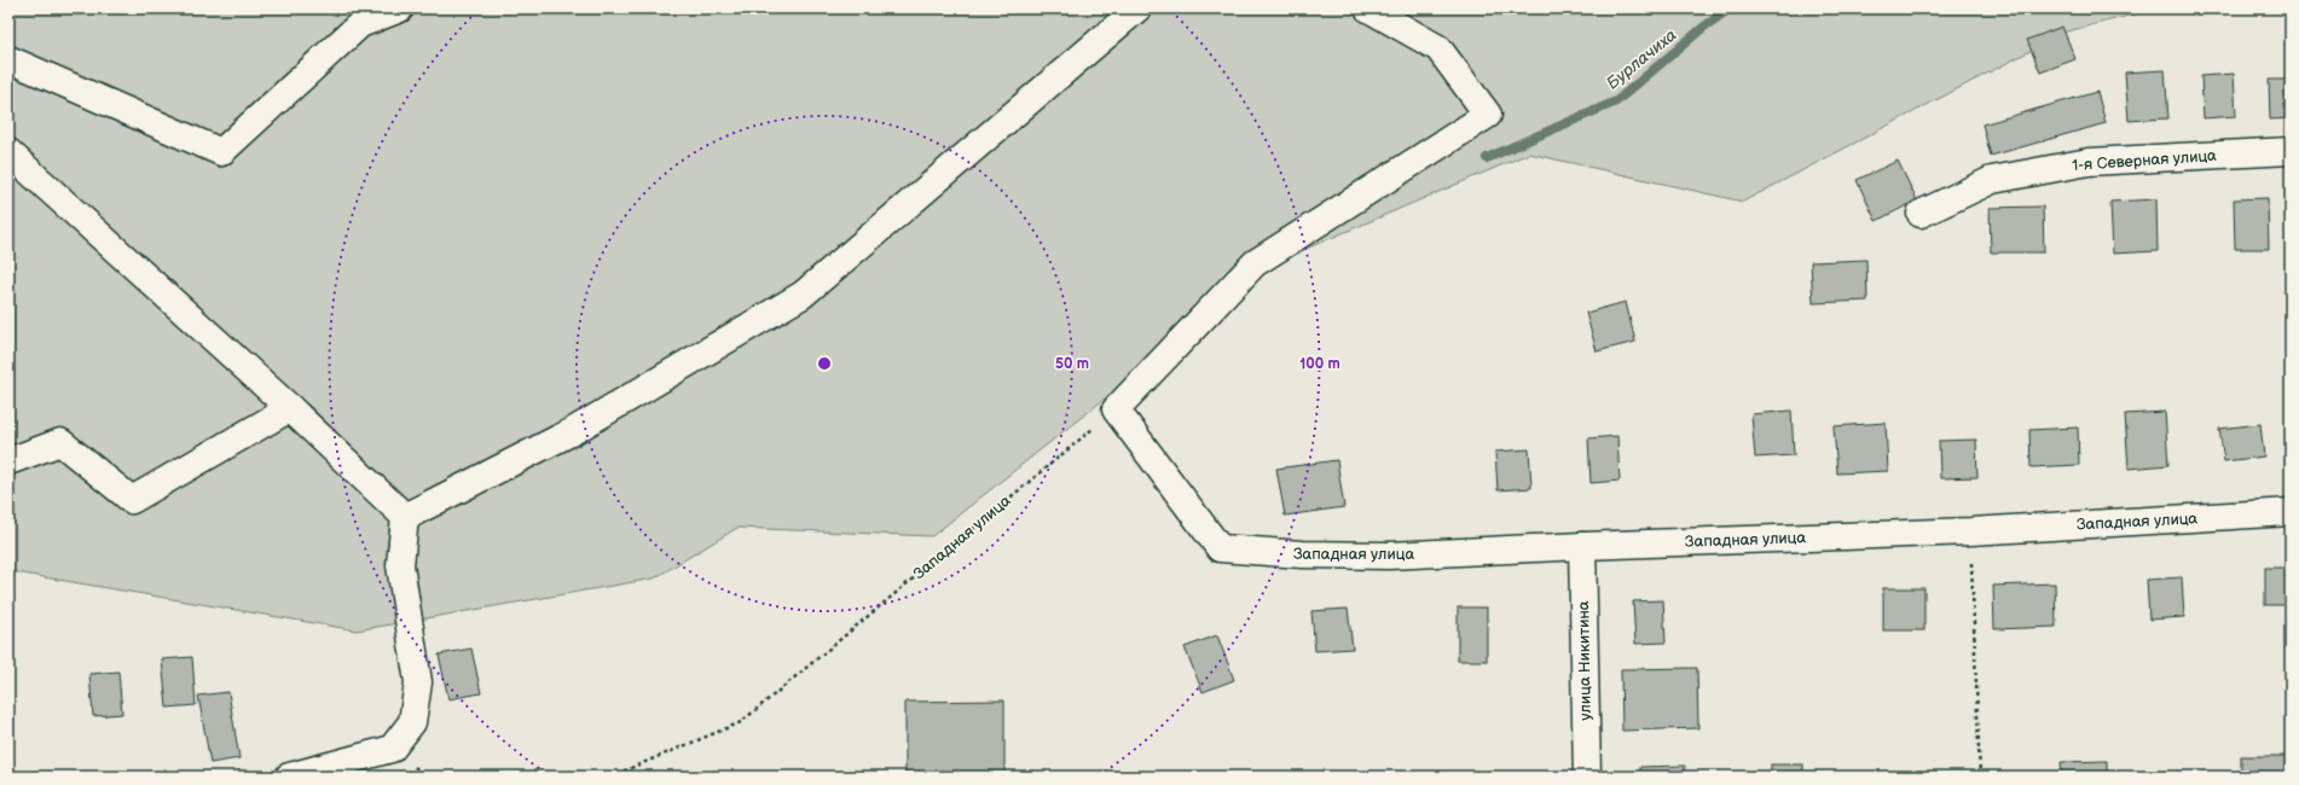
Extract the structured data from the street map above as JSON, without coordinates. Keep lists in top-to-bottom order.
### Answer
{
  "streets": {
    "street": ["1-я Северная улица", "Западная улица", "улица Никитина"]
  },
  "crossings": [
    ["Западная улица", "улица Никитина"]
  ],
  "water": ["Бурлачиха"],
  "rings": ["50 m", "100 m"]
}
